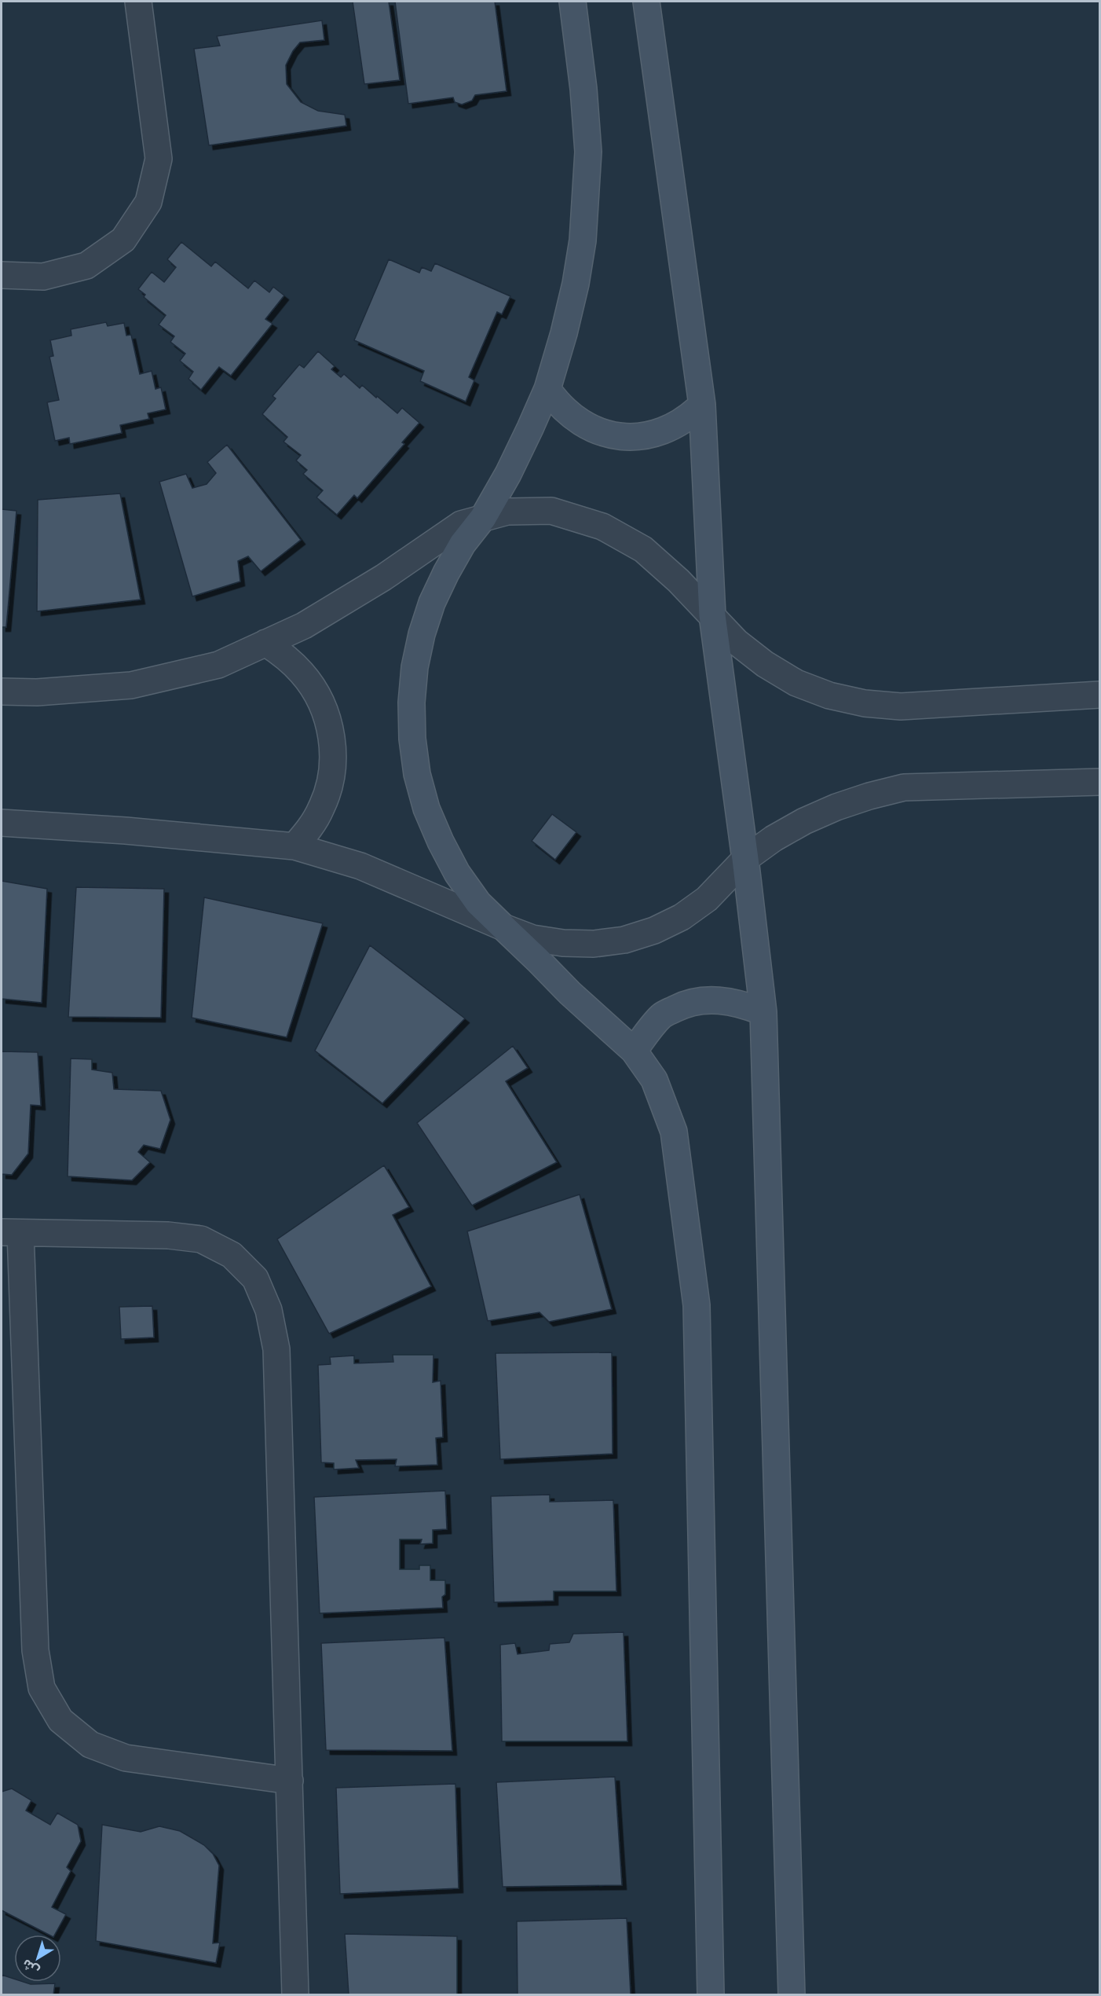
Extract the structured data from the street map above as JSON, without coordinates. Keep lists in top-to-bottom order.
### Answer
{
  "north": "bottom left"
}
